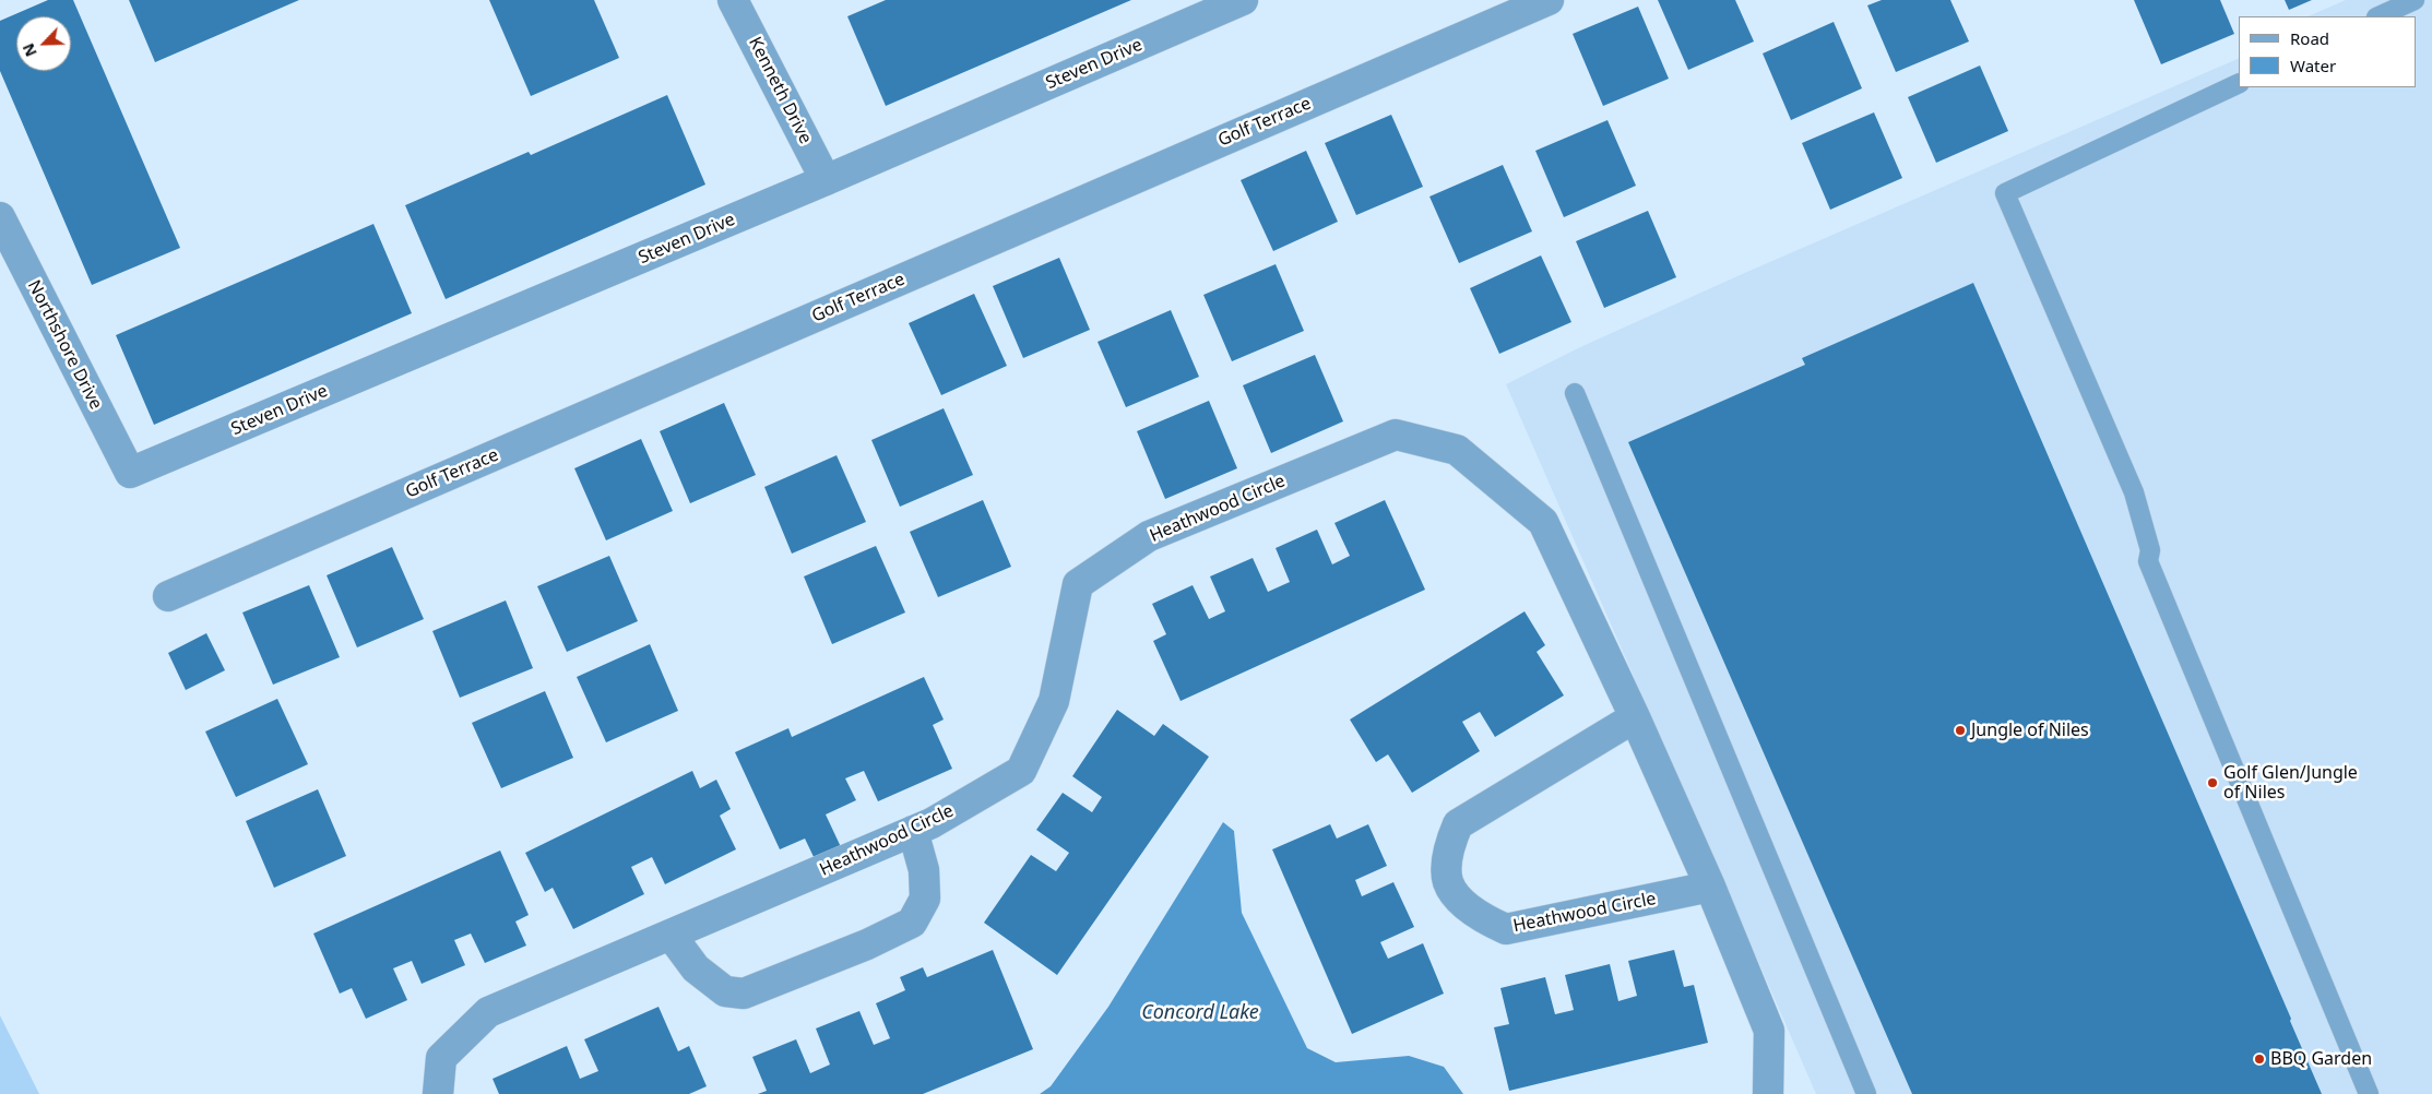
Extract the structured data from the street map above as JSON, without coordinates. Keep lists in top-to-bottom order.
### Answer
{
  "streets": {
    "street": [
      "Steven Drive",
      "Kenneth Drive",
      "Golf Terrace",
      "Northshore Drive",
      "Heathwood Circle"
    ]
  },
  "crossings": [
    ["Steven Drive", "Kenneth Drive"],
    ["Steven Drive", "Northshore Drive"]
  ],
  "water": ["Concord Lake"],
  "places": ["Jungle of Niles", "Golf Glen/Jungle of Niles", "BBQ Garden"],
  "legend": ["Road", "Water"],
  "north": "bottom left"
}
